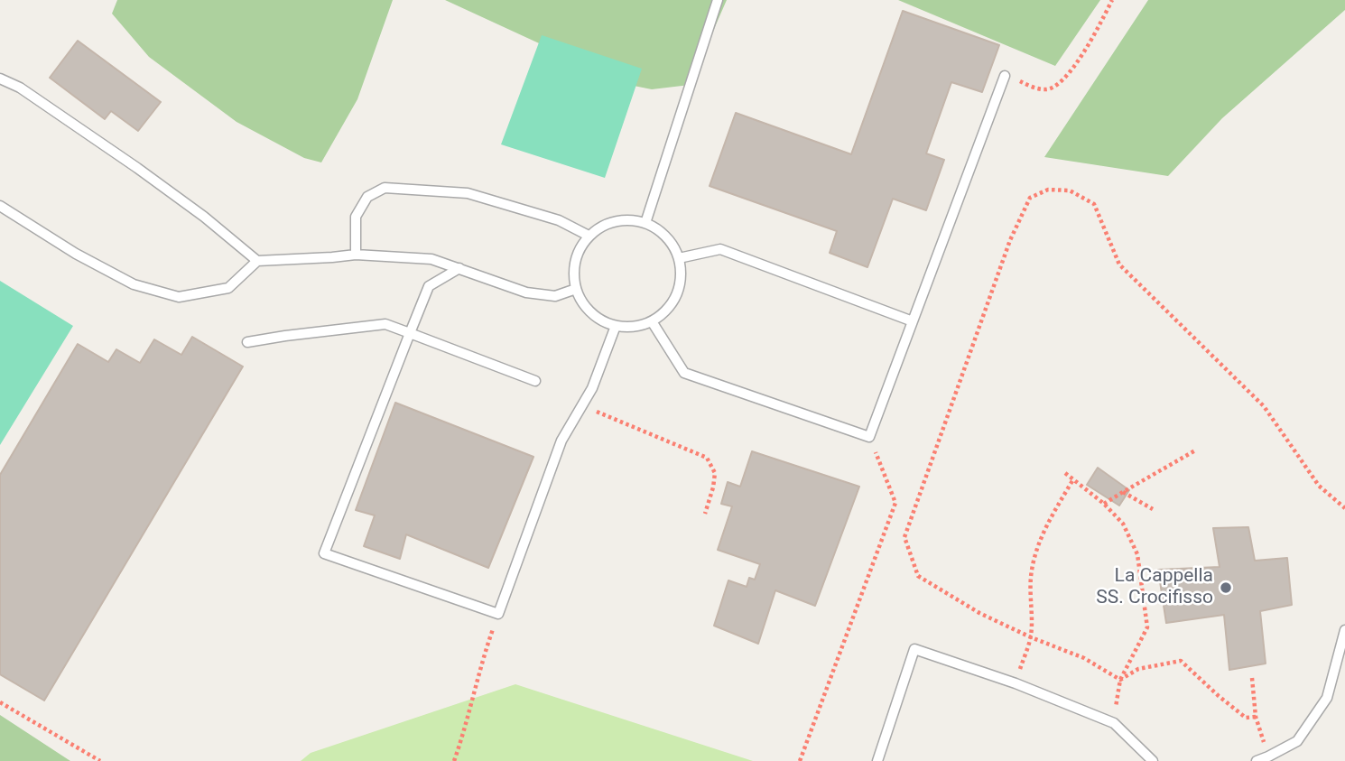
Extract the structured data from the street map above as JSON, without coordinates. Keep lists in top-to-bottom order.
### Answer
{
  "places": ["La Cappella SS. Crocifisso"]
}
